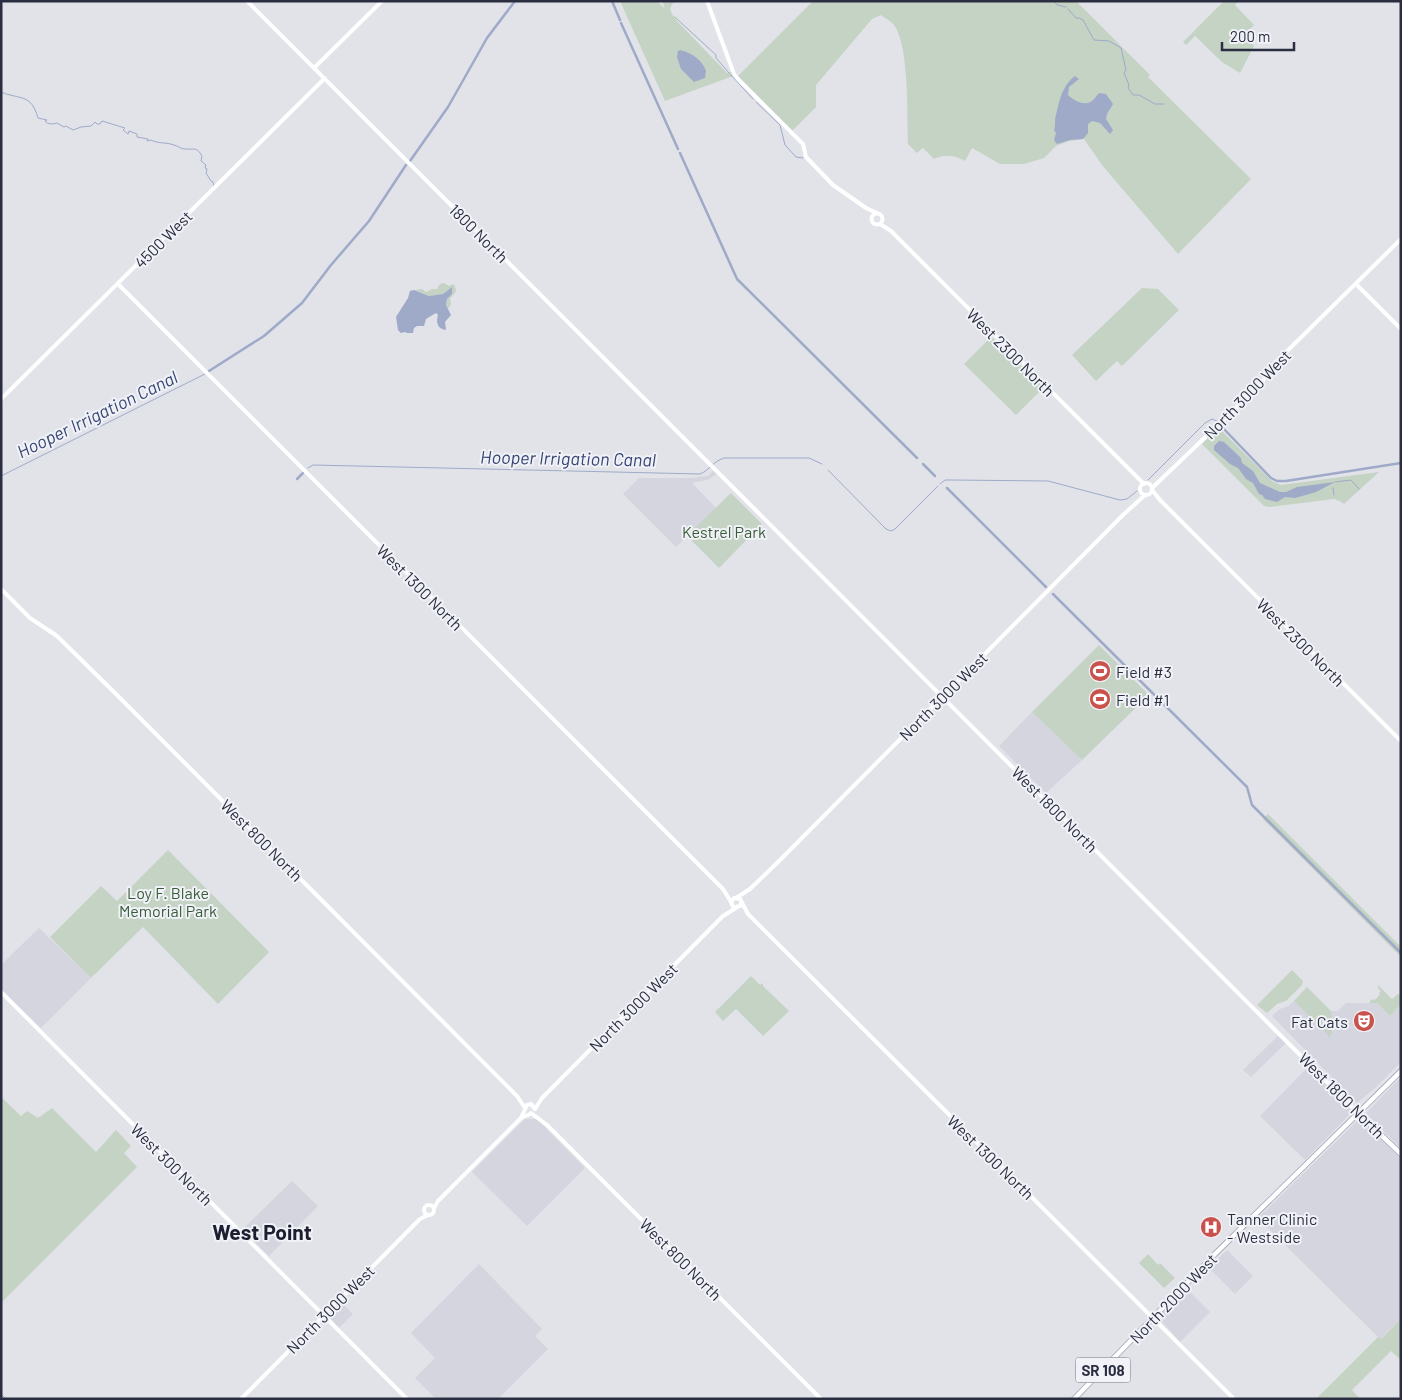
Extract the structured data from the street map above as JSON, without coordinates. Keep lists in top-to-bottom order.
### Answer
{
  "streets": {
    "main road": [
      "1800 North",
      "4500 West",
      "West 2300 North",
      "North 3000 West",
      "West 1300 North",
      "West 1800 North",
      "West 800 North",
      "West 300 North",
      "North 2000 West",
      "SR 108"
    ]
  },
  "crossings": [
    ["1800 North", "4500 West"],
    ["1800 North", "West 1800 North"],
    ["4500 West", "West 1300 North"],
    ["West 2300 North", "North 3000 West"],
    ["North 3000 West", "West 1300 North"],
    ["North 3000 West", "West 1800 North"],
    ["North 3000 West", "West 800 North"],
    ["North 3000 West", "West 300 North"],
    ["West 1300 North", "North 2000 West"],
    ["West 1800 North", "North 2000 West"]
  ],
  "districts": ["West Point"],
  "water": ["Hooper Irrigation Canal"],
  "parks": ["Kestrel Park", "Loy F. Blake Memorial Park"],
  "places": {
    "sports": ["Field #3", "Field #1"],
    "theatre": ["Fat Cats"],
    "hospital": ["Tanner Clinic - Westside"]
  },
  "scale_bar": "200 m"
}
